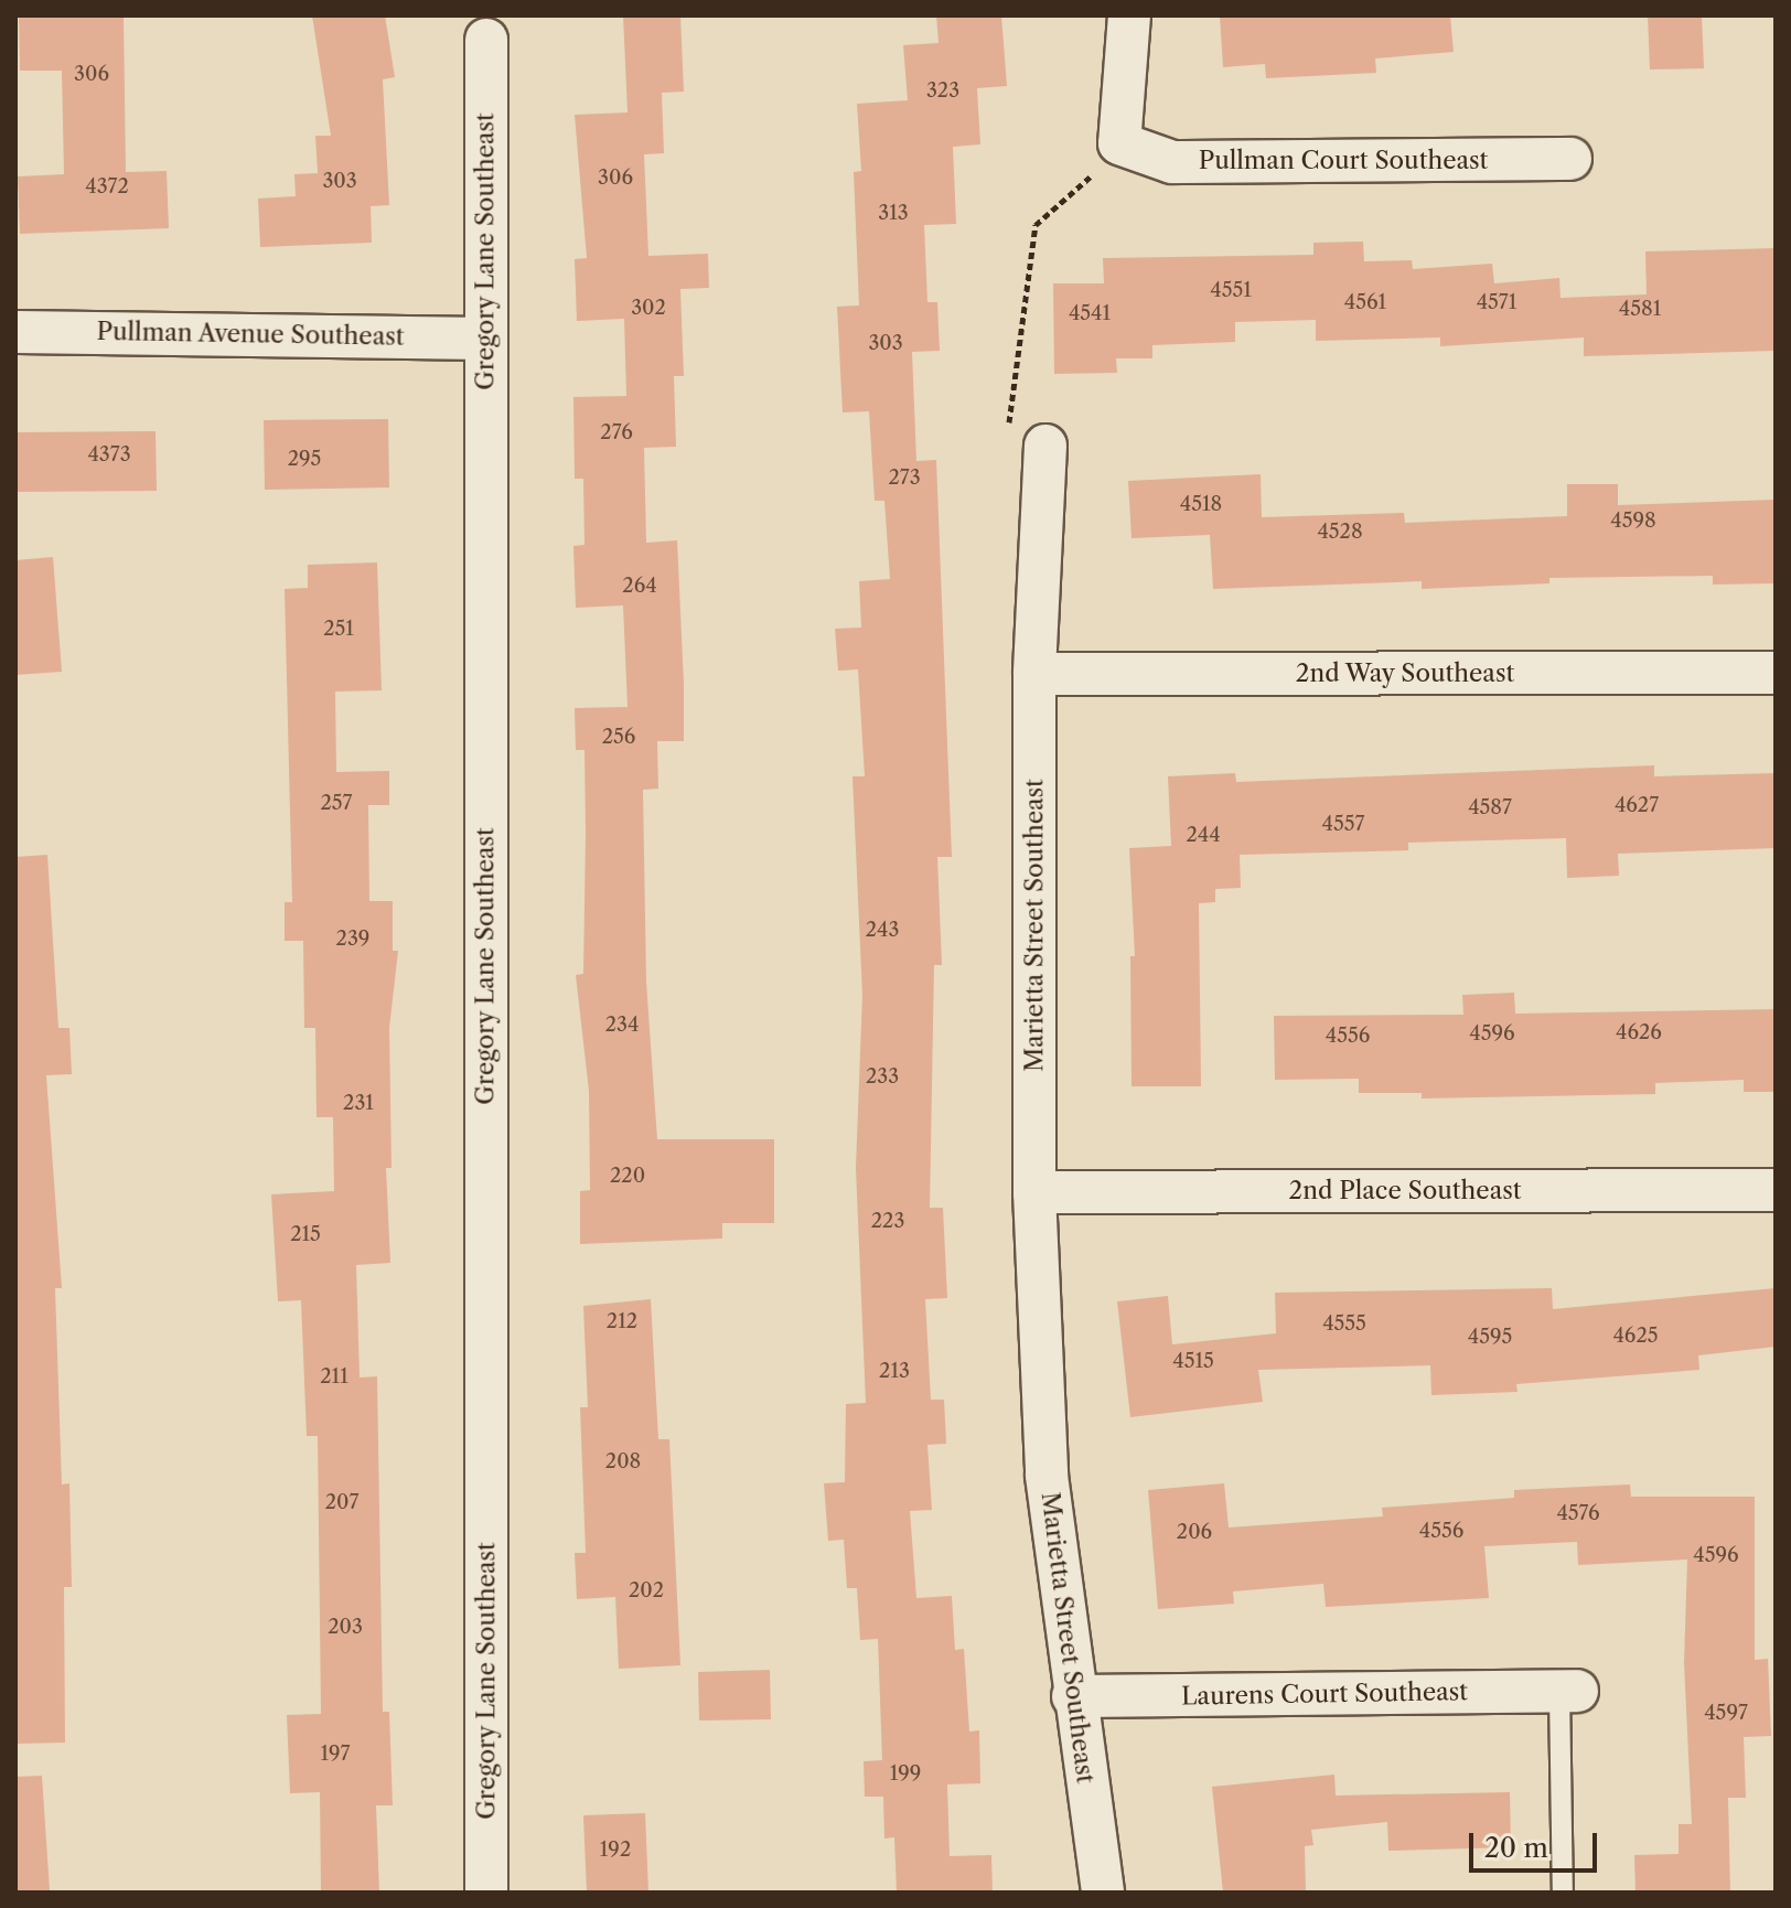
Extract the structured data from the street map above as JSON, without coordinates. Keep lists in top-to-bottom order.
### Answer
{
  "streets": {
    "street": [
      "Pullman Court Southeast",
      "Gregory Lane Southeast",
      "Pullman Avenue Southeast",
      "2nd Way Southeast",
      "Marietta Street Southeast",
      "2nd Place Southeast",
      "Laurens Court Southeast"
    ]
  },
  "crossings": [
    ["Gregory Lane Southeast", "Pullman Avenue Southeast"],
    ["2nd Way Southeast", "Marietta Street Southeast"],
    ["Marietta Street Southeast", "2nd Place Southeast"],
    ["Marietta Street Southeast", "Laurens Court Southeast"]
  ],
  "house_numbers": [
    "306",
    "323",
    "306",
    "303",
    "4372",
    "313",
    "4551",
    "4561",
    "4571",
    "302",
    "4581",
    "4541",
    "303",
    "276",
    "4373",
    "295",
    "273",
    "4518",
    "4598",
    "4528",
    "264",
    "251",
    "256",
    "257",
    "4627",
    "4587",
    "4557",
    "244",
    "243",
    "239",
    "234",
    "4626",
    "4596",
    "4556",
    "233",
    "231",
    "220",
    "223",
    "215",
    "212",
    "4555",
    "4625",
    "4595",
    "4515",
    "213",
    "211",
    "208",
    "207",
    "4576",
    "4556",
    "206",
    "4596",
    "202",
    "203",
    "4597",
    "197",
    "199",
    "192"
  ],
  "scale_bar": "20 m"
}
